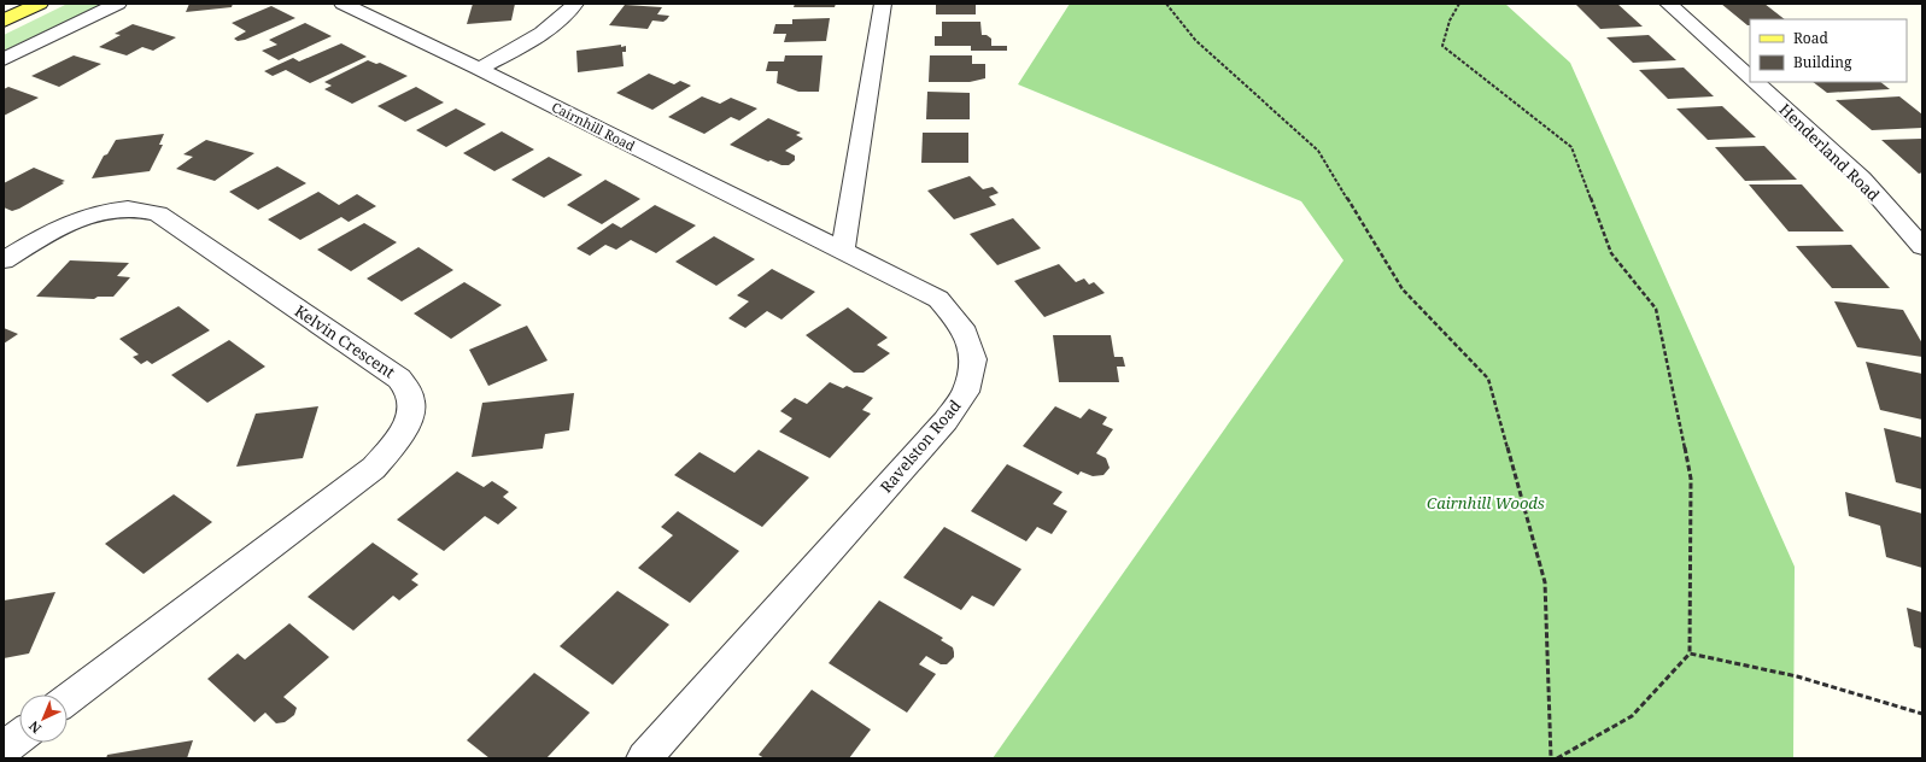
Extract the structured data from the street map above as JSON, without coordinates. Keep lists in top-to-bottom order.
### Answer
{
  "streets": {
    "street": [
      "Cairnhill Road",
      "Henderland Road",
      "Kelvin Crescent",
      "Ravelston Road"
    ]
  },
  "crossings": [
    ["Cairnhill Road", "Ravelston Road"]
  ],
  "parks": ["Cairnhill Woods"],
  "legend": ["Road", "Building"],
  "north": "bottom left"
}
